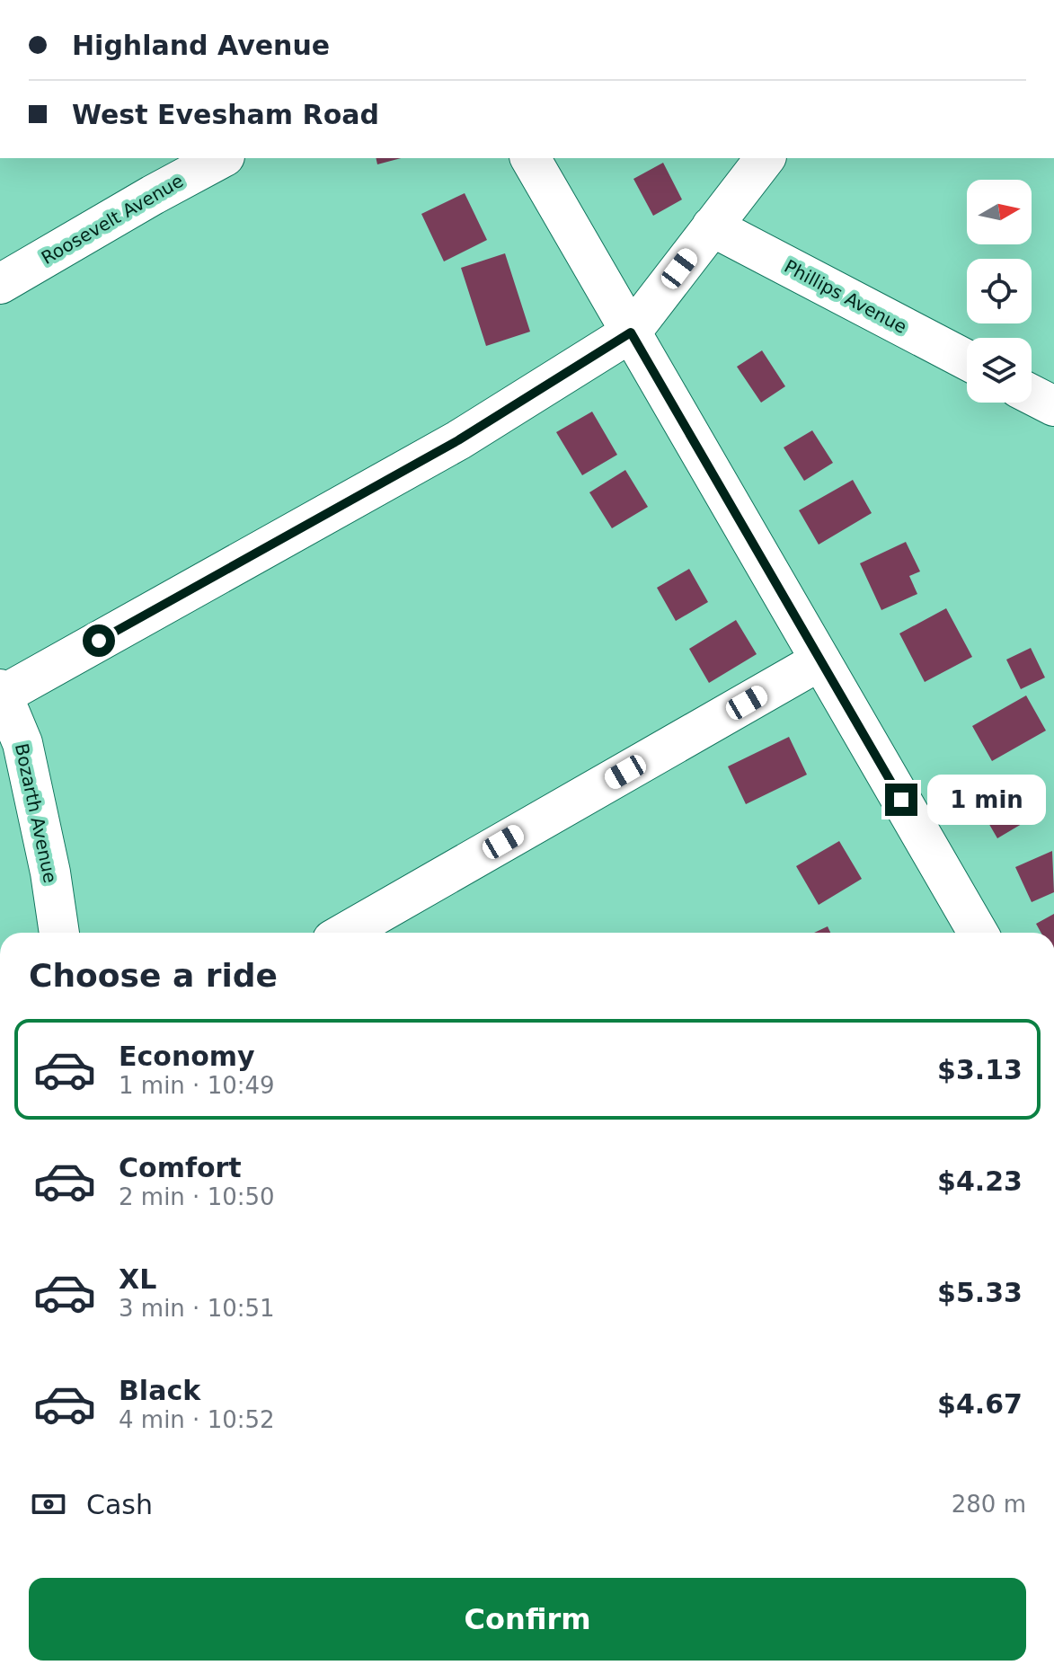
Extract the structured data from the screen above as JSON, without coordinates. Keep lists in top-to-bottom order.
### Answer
{
  "streets": {
    "street": ["Roosevelt Avenue", "Phillips Avenue", "Bozarth Avenue"]
  },
  "north": "right",
  "page": {
    "banner": ["Highland Avenue", "West Evesham Road"],
    "bubble": "1 min",
    "heading": "Choose a ride",
    "list": [
      {
        "name": "Economy",
        "note": "1 min · 10:49",
        "value": "$3.13"
      },
      {
        "name": "Comfort",
        "note": "2 min · 10:50",
        "value": "$4.23"
      },
      {
        "name": "XL",
        "note": "3 min · 10:51",
        "value": "$5.33"
      },
      {
        "name": "Black",
        "note": "4 min · 10:52",
        "value": "$4.67"
      }
    ],
    "pay": ["Cash", "280 m"],
    "buttons": "Confirm"
  }
}
